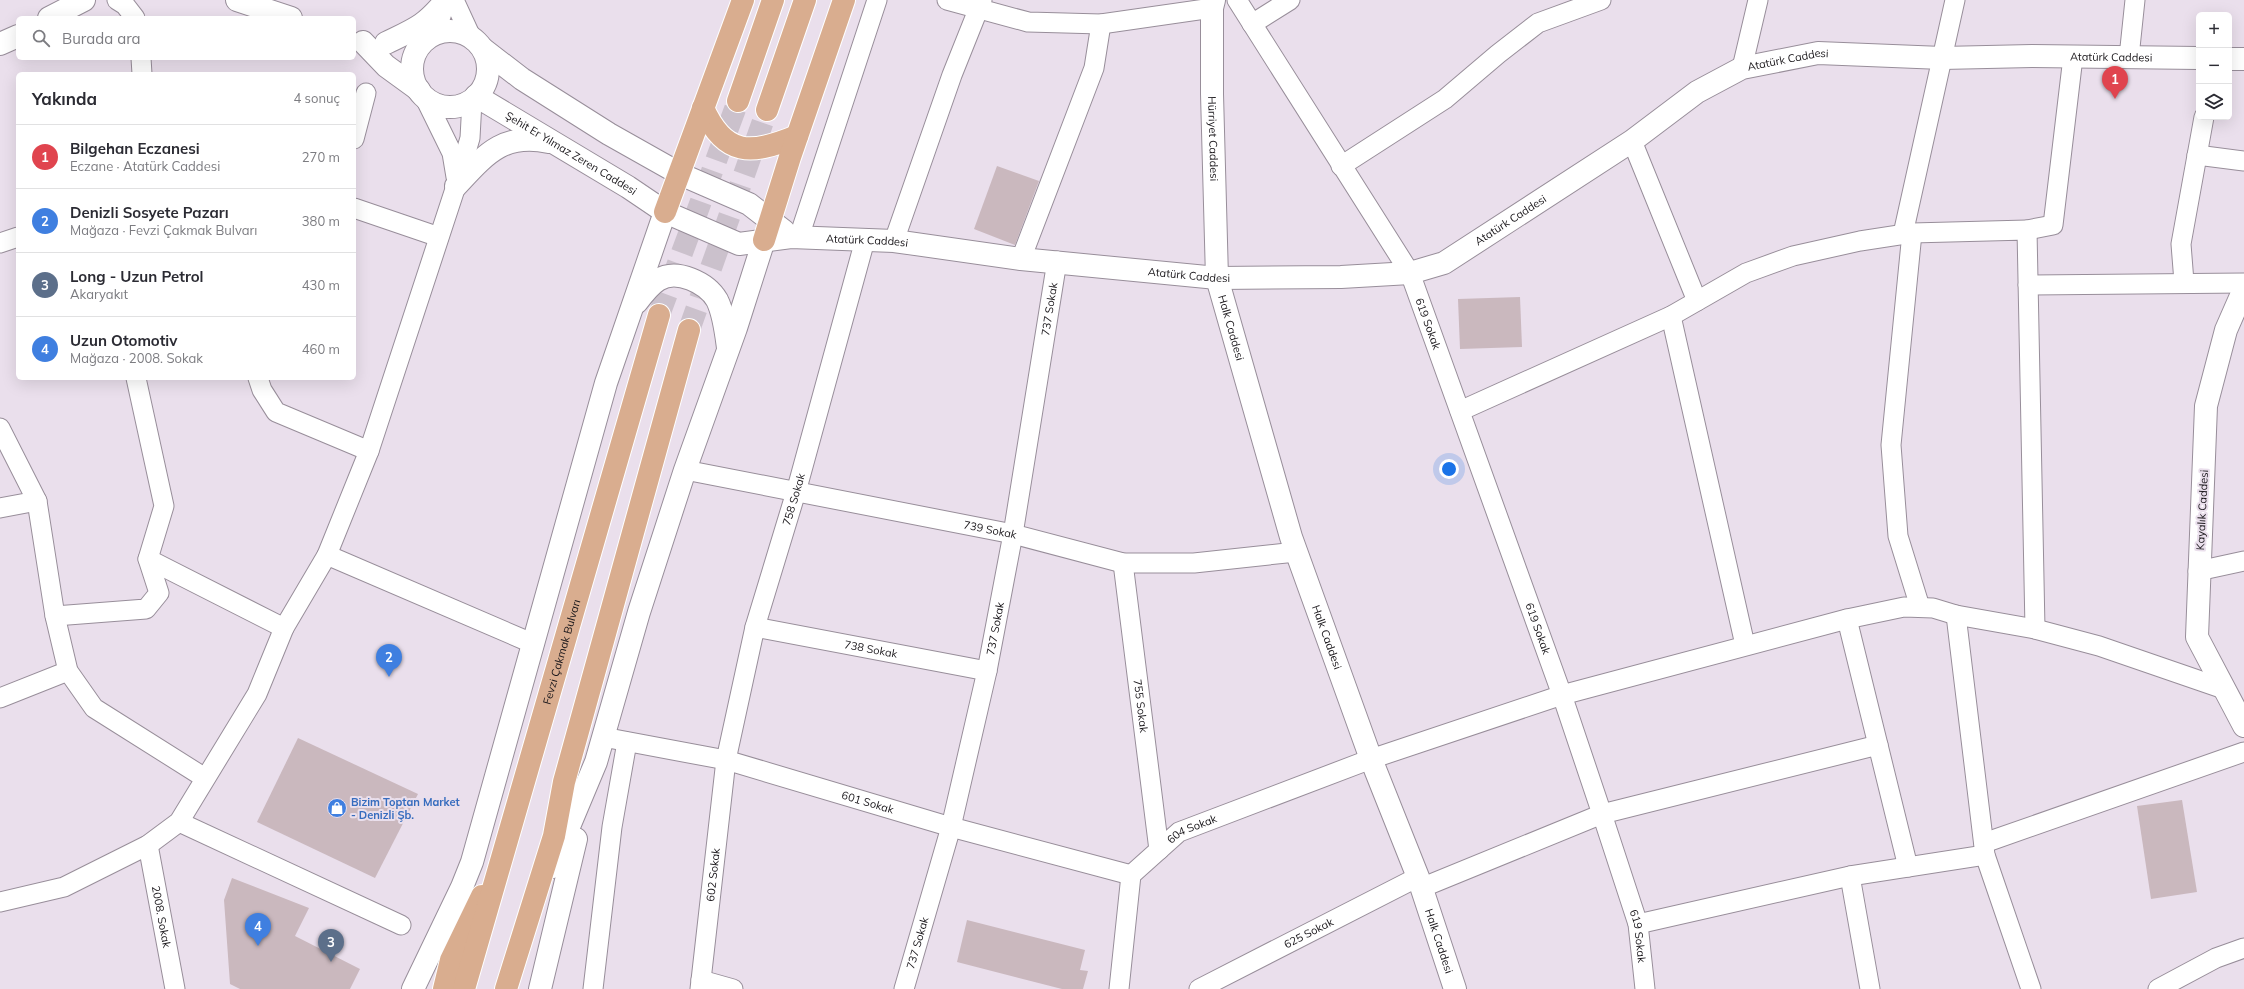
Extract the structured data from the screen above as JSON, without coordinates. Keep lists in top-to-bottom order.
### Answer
{
  "streets": {
    "main road": [
      "Atatürk Caddesi",
      "Hürriyet Caddesi",
      "Şehit Er Yılmaz Zeren Caddesi",
      "Halk Caddesi",
      "Kayalık Caddesi",
      "Fevzi Çakmak Bulvarı"
    ],
    "street": [
      "737 Sokak",
      "619 Sokak",
      "758 Sokak",
      "739 Sokak",
      "738 Sokak",
      "755 Sokak",
      "601 Sokak",
      "604 Sokak",
      "602 Sokak",
      "2008. Sokak",
      "625 Sokak"
    ]
  },
  "crossings": [
    ["Atatürk Caddesi", "Hürriyet Caddesi"],
    ["Atatürk Caddesi", "Şehit Er Yılmaz Zeren Caddesi"],
    ["Atatürk Caddesi", "737 Sokak"],
    ["Atatürk Caddesi", "619 Sokak"],
    ["Atatürk Caddesi", "Halk Caddesi"],
    ["Atatürk Caddesi", "758 Sokak"],
    ["Hürriyet Caddesi", "Halk Caddesi"],
    ["737 Sokak", "739 Sokak"],
    ["737 Sokak", "738 Sokak"],
    ["737 Sokak", "601 Sokak"],
    ["619 Sokak", "604 Sokak"],
    ["619 Sokak", "625 Sokak"],
    ["Halk Caddesi", "739 Sokak"],
    ["Halk Caddesi", "604 Sokak"],
    ["Halk Caddesi", "625 Sokak"],
    ["758 Sokak", "739 Sokak"],
    ["758 Sokak", "738 Sokak"],
    ["758 Sokak", "601 Sokak"],
    ["758 Sokak", "602 Sokak"],
    ["Kayalık Caddesi", "604 Sokak"],
    ["739 Sokak", "755 Sokak"],
    ["755 Sokak", "604 Sokak"],
    ["601 Sokak", "604 Sokak"],
    ["601 Sokak", "602 Sokak"]
  ],
  "places": {
    "shop": ["Bizim Toptan Market - Denizli Şb."]
  },
  "page": {
    "map_buttons": ["+", "−"],
    "search": "Burada ara",
    "pins": [
      "1",
      "2",
      "4",
      "3"
    ],
    "heading": ["Yakında", "4 sonuç"],
    "list": [
      {
        "mark": "1",
        "name": "Bilgehan Eczanesi",
        "note": "Eczane · Atatürk Caddesi",
        "value": "270 m"
      },
      {
        "mark": "2",
        "name": "Denizli Sosyete Pazarı",
        "note": "Mağaza · Fevzi Çakmak Bulvarı",
        "value": "380 m"
      },
      {
        "mark": "3",
        "name": "Long - Uzun Petrol",
        "note": "Akaryakıt",
        "value": "430 m"
      },
      {
        "mark": "4",
        "name": "Uzun Otomotiv",
        "note": "Mağaza · 2008. Sokak",
        "value": "460 m"
      }
    ]
  }
}
